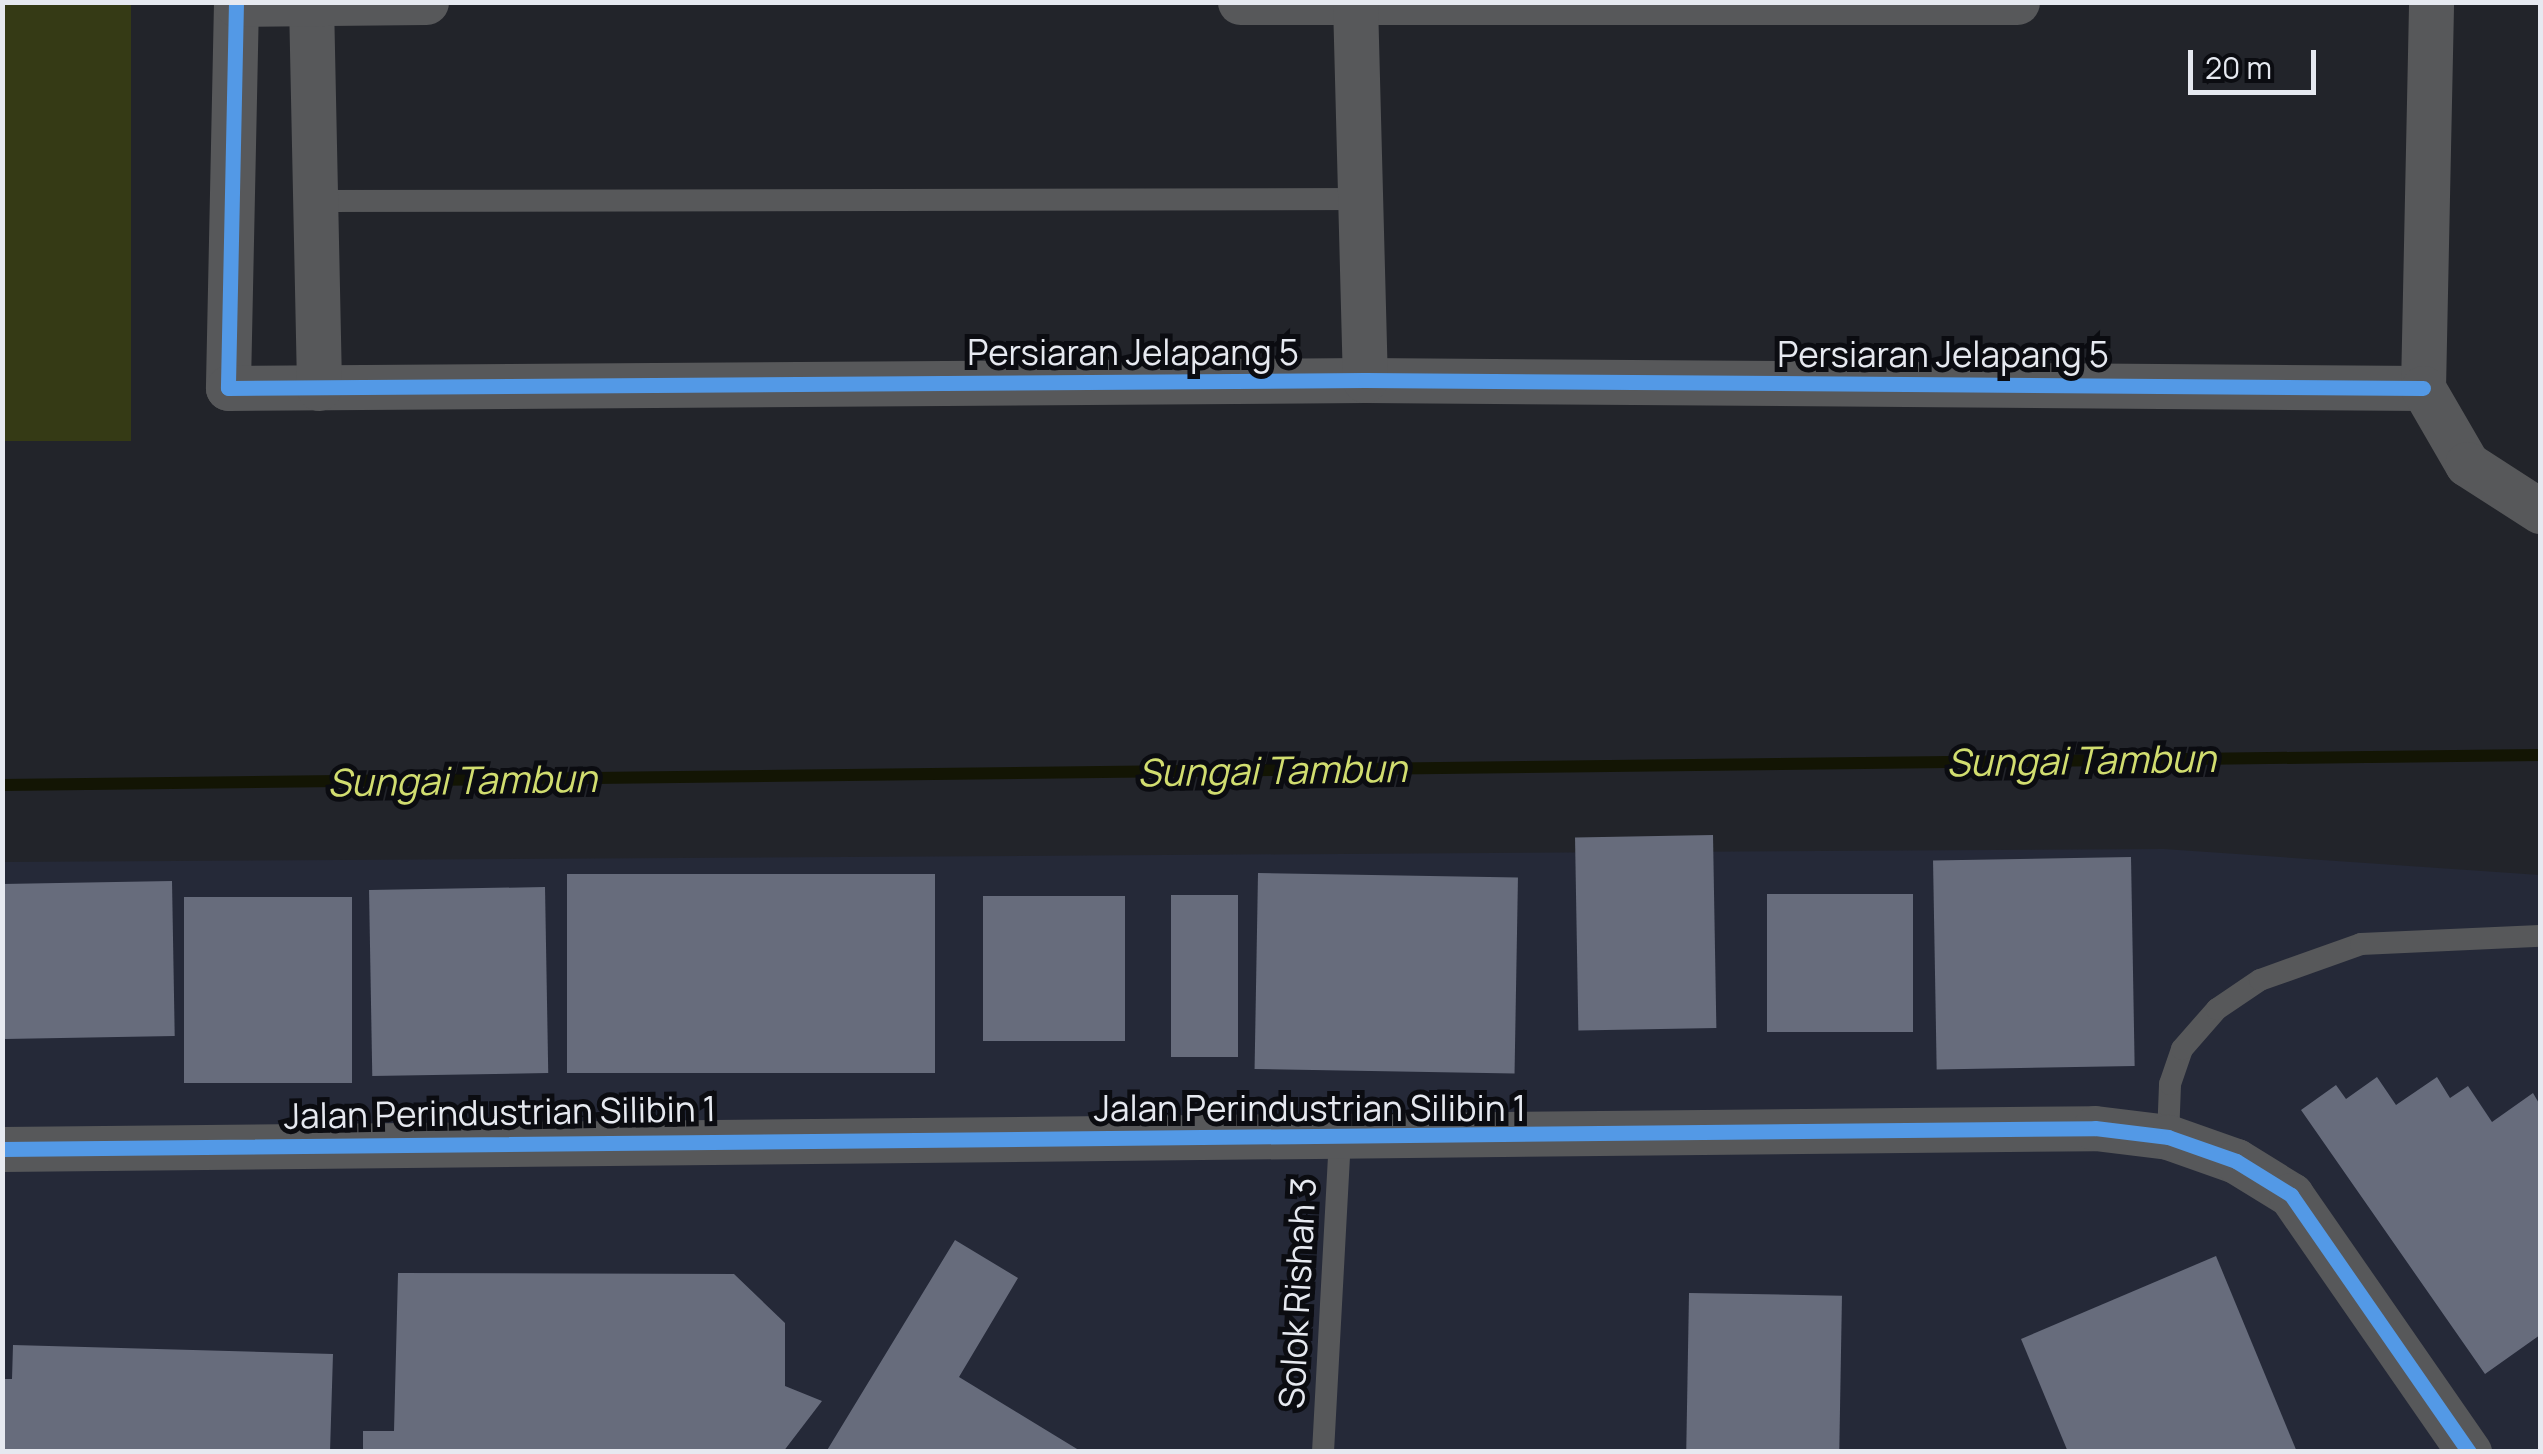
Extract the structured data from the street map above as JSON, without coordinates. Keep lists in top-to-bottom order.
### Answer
{
  "streets": {
    "street": ["Persiaran Jelapang 5", "Jalan Perindustrian Silibin 1"],
    "lane": ["Solok Rishah 3"]
  },
  "crossings": [
    ["Jalan Perindustrian Silibin 1", "Solok Rishah 3"]
  ],
  "water": ["Sungai Tambun"],
  "scale_bar": "20 m"
}
